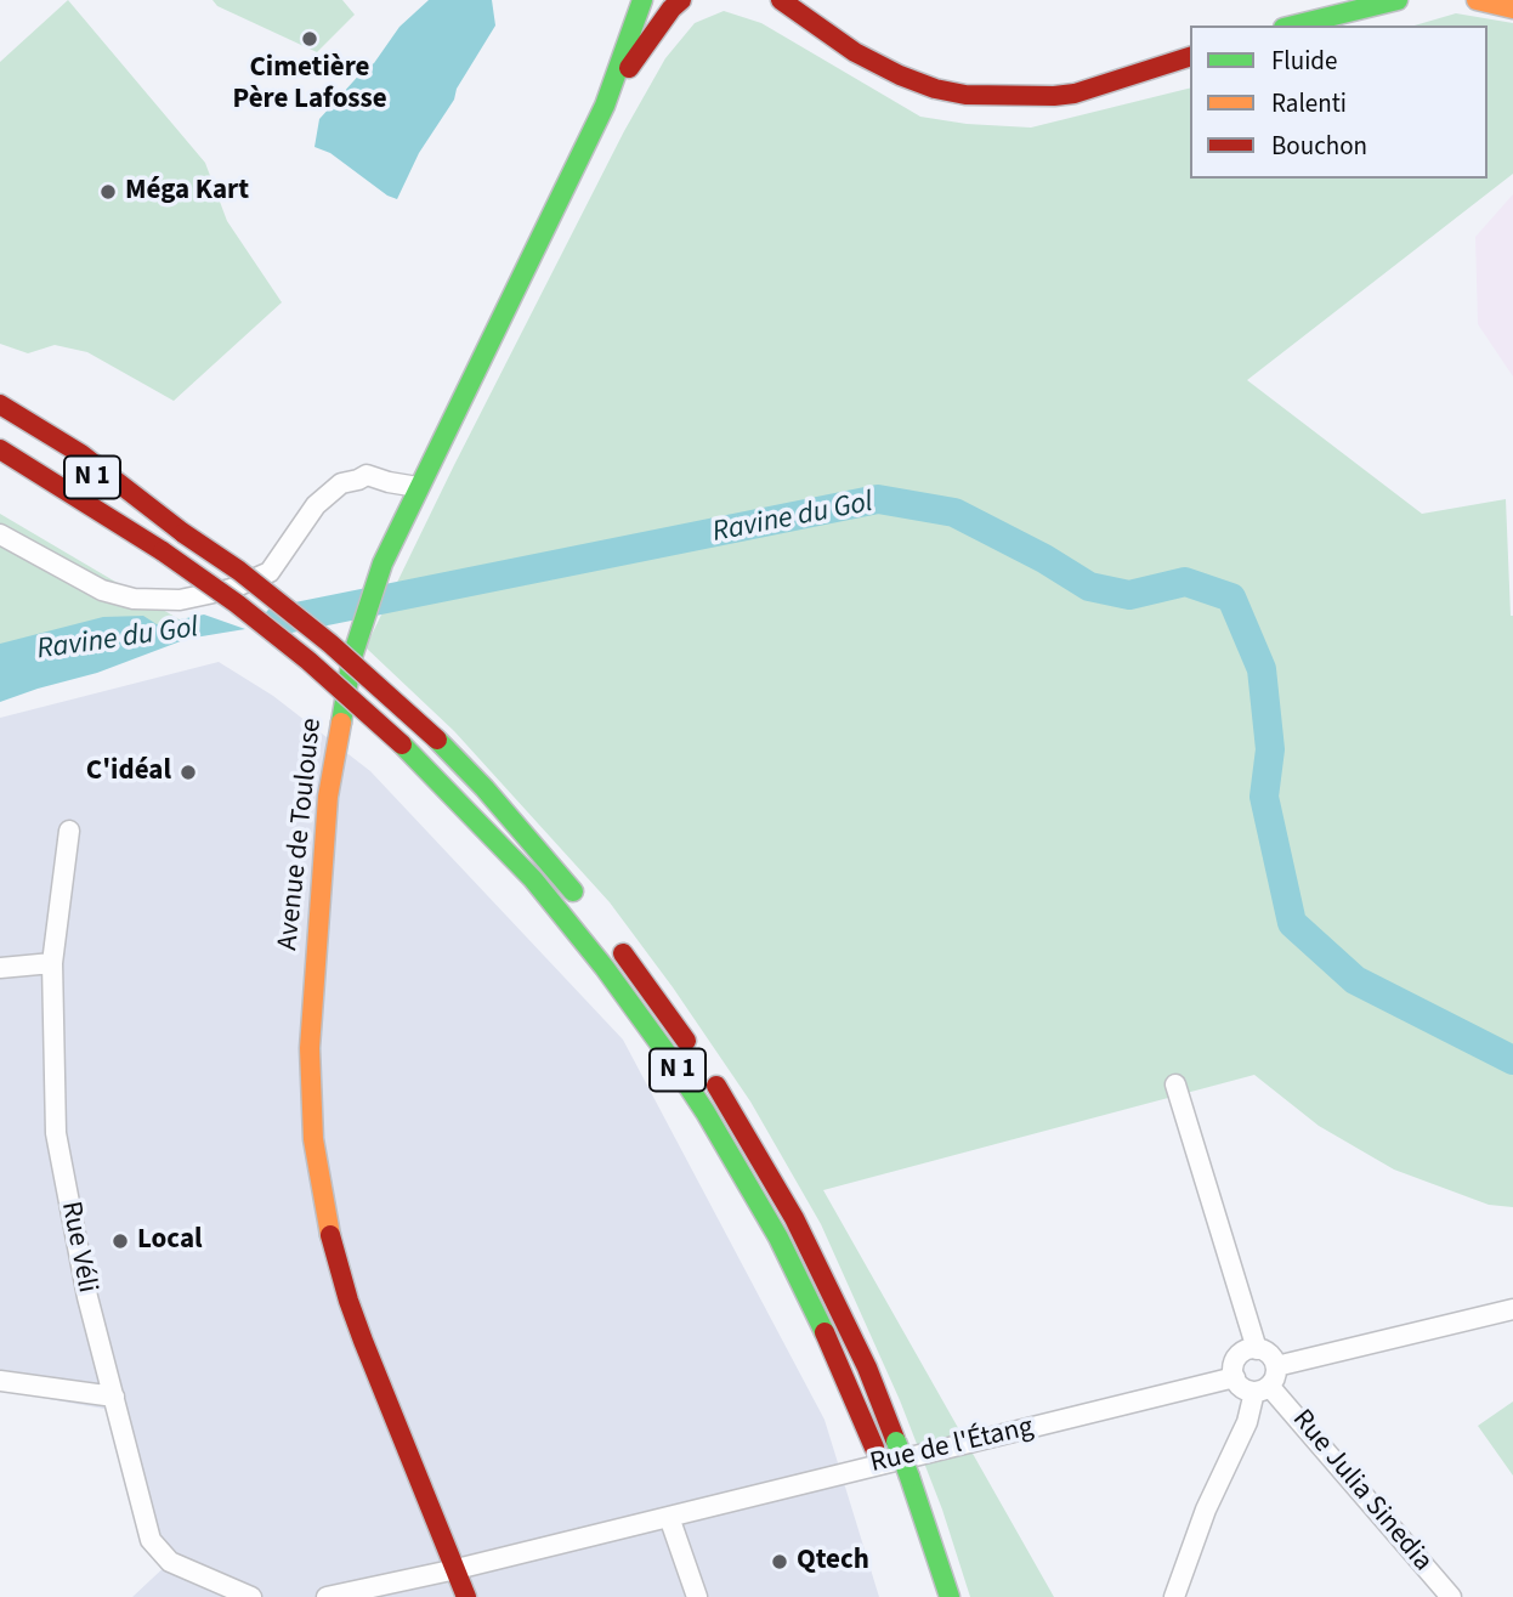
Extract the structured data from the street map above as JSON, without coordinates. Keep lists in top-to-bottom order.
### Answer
{
  "streets": {
    "main road": ["N 1", "Avenue de Toulouse"],
    "street": ["Rue Véli", "Rue de l'Étang", "Rue Julia Sinedia"]
  },
  "crossings": [
    ["Avenue de Toulouse", "Rue de l'Étang"],
    ["Rue de l'Étang", "Rue Julia Sinedia"]
  ],
  "water": ["Ravine du Gol"],
  "places": [
    "Cimetière Père Lafosse",
    "Méga Kart",
    "C'idéal",
    "Local",
    "Qtech"
  ],
  "legend": ["Fluide", "Ralenti", "Bouchon"]
}
